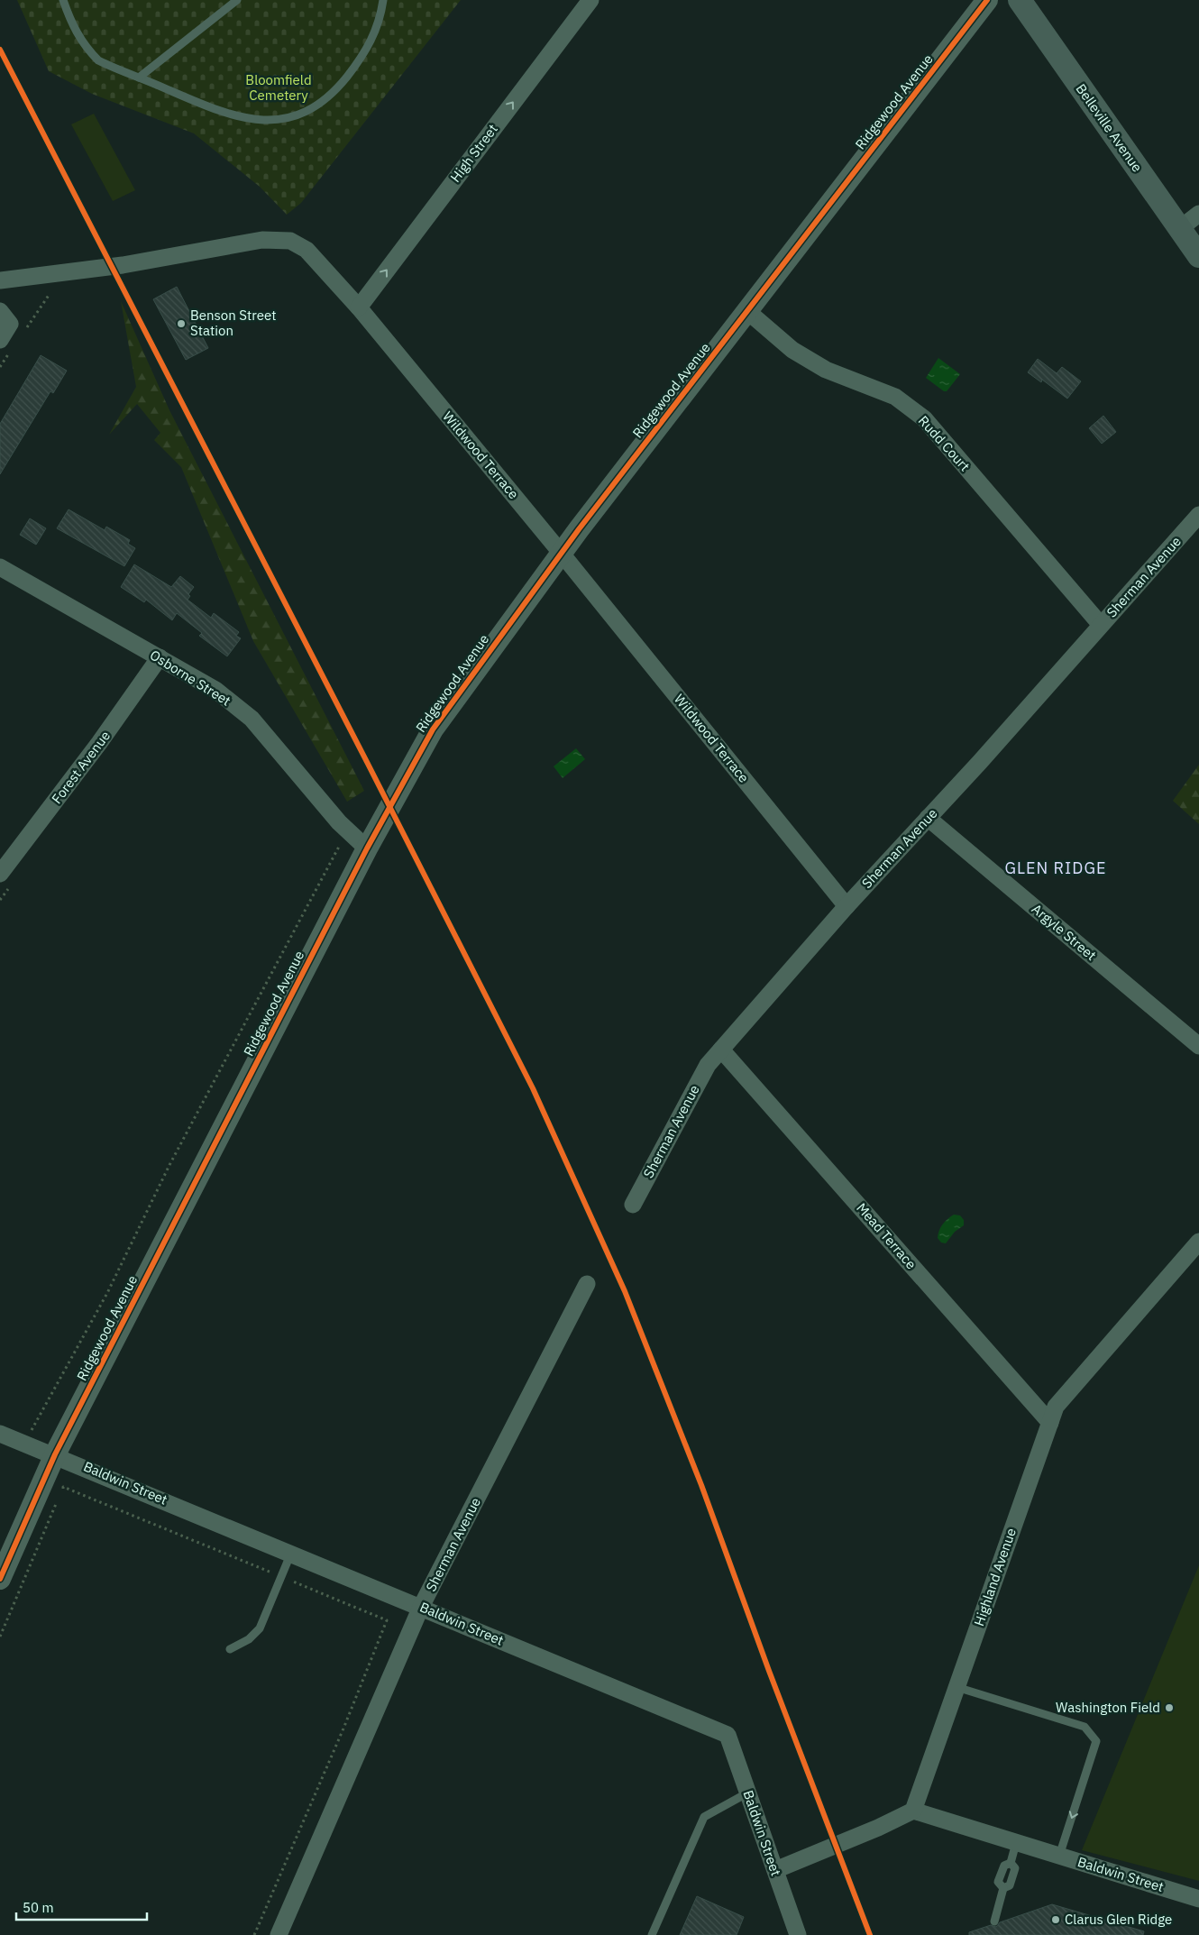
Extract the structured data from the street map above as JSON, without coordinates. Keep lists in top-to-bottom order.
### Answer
{
  "streets": {
    "main road": ["Belleville Avenue"],
    "street": [
      "Ridgewood Avenue",
      "High Street",
      "Rudd Court",
      "Wildwood Terrace",
      "Sherman Avenue",
      "Osborne Street",
      "Forest Avenue",
      "Argyle Street",
      "Mead Terrace",
      "Baldwin Street",
      "Highland Avenue"
    ]
  },
  "crossings": [
    ["Ridgewood Avenue", "Rudd Court"],
    ["Ridgewood Avenue", "Wildwood Terrace"],
    ["Ridgewood Avenue", "Osborne Street"],
    ["Ridgewood Avenue", "Baldwin Street"],
    ["High Street", "Wildwood Terrace"],
    ["Rudd Court", "Sherman Avenue"],
    ["Wildwood Terrace", "Sherman Avenue"],
    ["Sherman Avenue", "Argyle Street"],
    ["Sherman Avenue", "Mead Terrace"],
    ["Sherman Avenue", "Baldwin Street"],
    ["Osborne Street", "Forest Avenue"],
    ["Mead Terrace", "Highland Avenue"],
    ["Baldwin Street", "Highland Avenue"]
  ],
  "one_way": ["High Street"],
  "districts": ["GLEN RIDGE"],
  "parks": ["Bloomfield Cemetery"],
  "places": ["Benson Street Station", "Washington Field", "Clarus Glen Ridge"],
  "scale_bar": "50 m"
}
